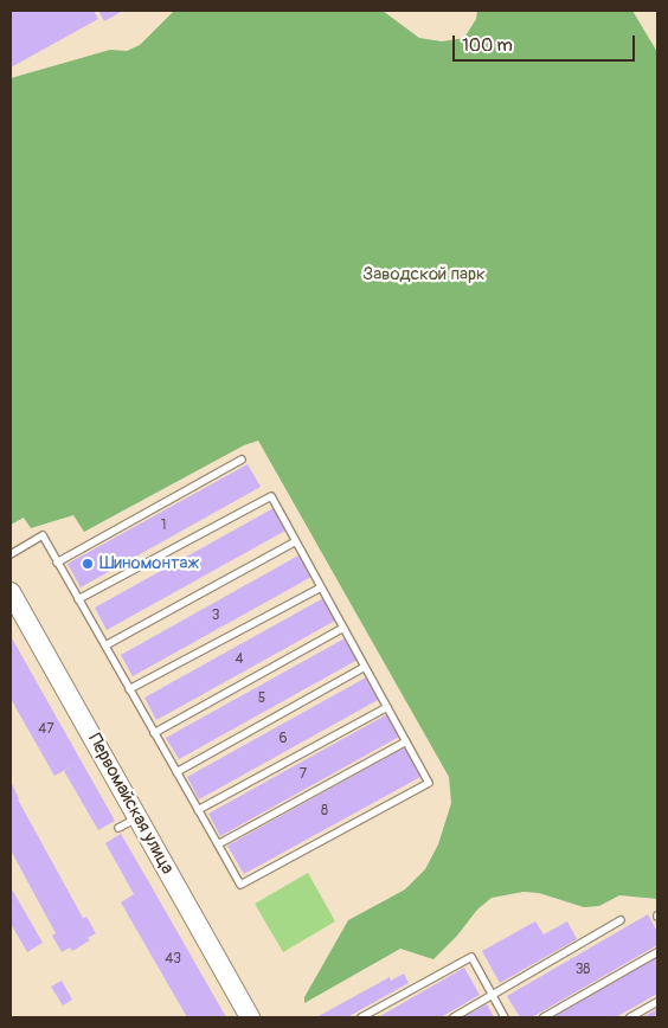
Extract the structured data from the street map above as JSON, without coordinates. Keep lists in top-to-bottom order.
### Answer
{
  "streets": {
    "street": ["Первомайская улица"]
  },
  "parks": ["Заводской парк"],
  "places": ["Шиномонтаж"],
  "house_numbers": [
    "1",
    "3",
    "4",
    "5",
    "47",
    "6",
    "7",
    "8",
    "43",
    "38"
  ],
  "scale_bar": "100 m"
}
